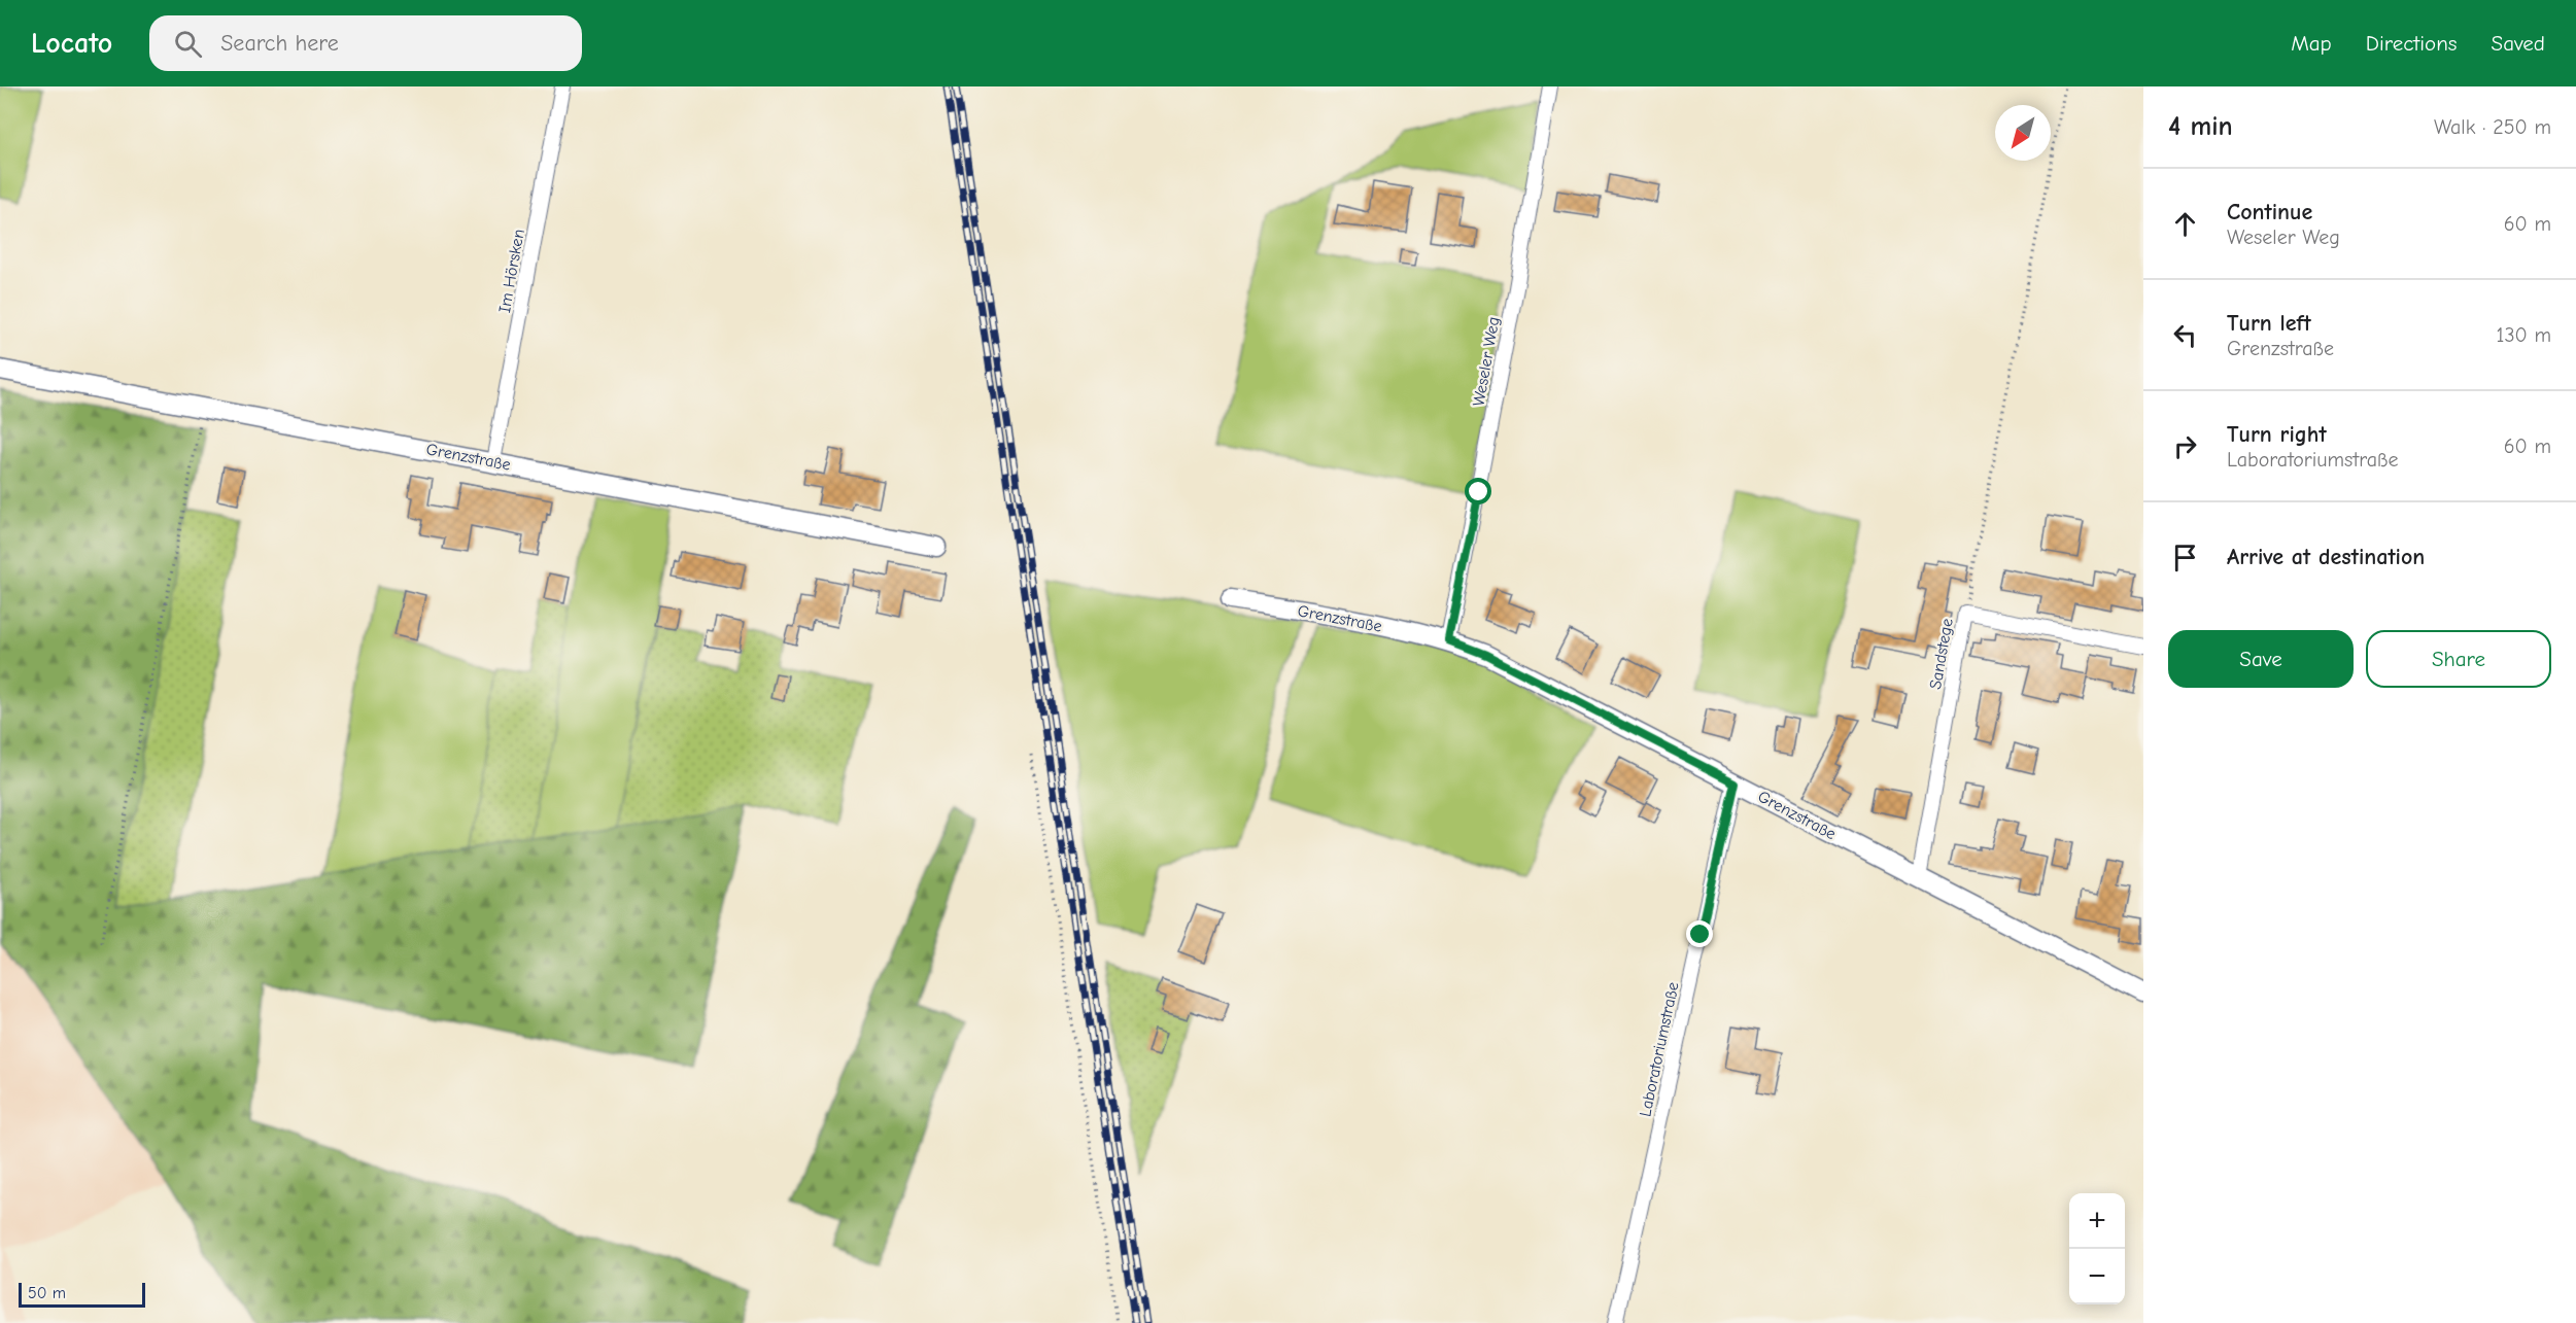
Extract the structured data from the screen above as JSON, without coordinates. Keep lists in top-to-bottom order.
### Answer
{
  "streets": {
    "street": [
      "Im Hörsken",
      "Weseler Weg",
      "Grenzstraße",
      "Sandstege",
      "Laboratoriumstraße"
    ]
  },
  "crossings": [
    ["Im Hörsken", "Grenzstraße"],
    ["Weseler Weg", "Grenzstraße"],
    ["Grenzstraße", "Sandstege"],
    ["Grenzstraße", "Laboratoriumstraße"]
  ],
  "scale_bar": "50 m",
  "north": "bottom left",
  "page": {
    "header": "Locato",
    "search": "Search here",
    "nav": ["Map", "Directions", "Saved"],
    "heading": ["4 min", "Walk · 250 m"],
    "list": [
      ["Continue", "Weseler Weg", "60 m"],
      ["Turn left", "Grenzstraße", "130 m"],
      ["Turn right", "Laboratoriumstraße", "60 m"],
      "Arrive at destination"
    ],
    "buttons": ["Save", "Share"],
    "map_buttons": ["+", "−"],
    "scale": "50 m"
  }
}
